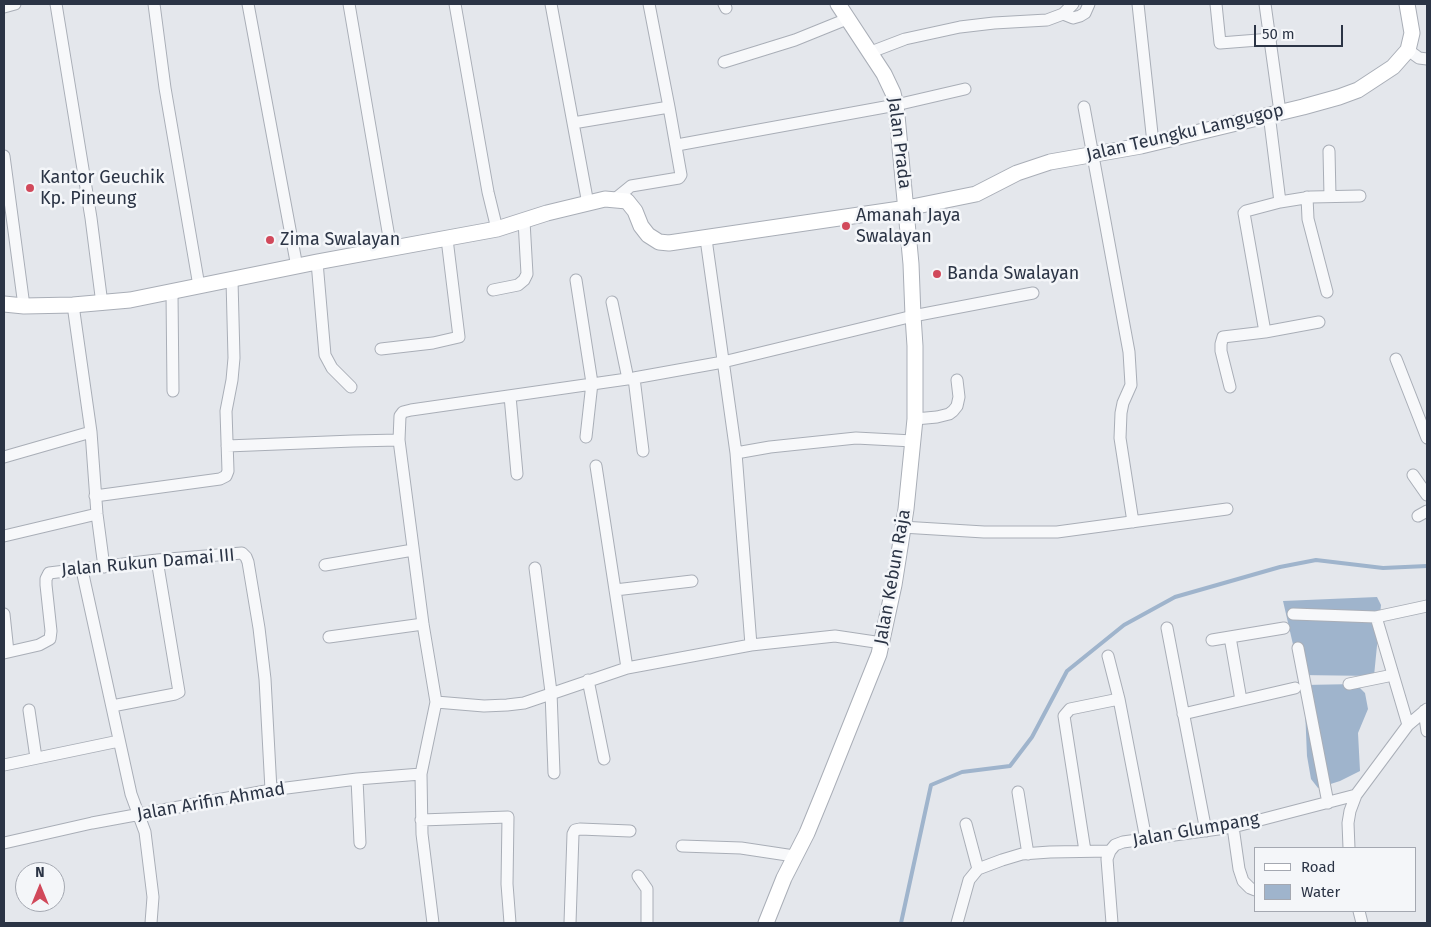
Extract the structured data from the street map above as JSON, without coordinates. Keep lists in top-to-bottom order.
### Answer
{
  "streets": {
    "street": [
      "Jalan Teungku Lamgugop",
      "Jalan Prada",
      "Jalan Rukun Damai III",
      "Jalan Kebun Raja",
      "Jalan Arifin Ahmad",
      "Jalan Glumpang"
    ]
  },
  "crossings": [
    ["Jalan Teungku Lamgugop", "Jalan Prada"],
    ["Jalan Teungku Lamgugop", "Jalan Kebun Raja"],
    ["Jalan Prada", "Jalan Kebun Raja"],
    ["Jalan Rukun Damai III", "Jalan Arifin Ahmad"]
  ],
  "places": [
    "Kantor Geuchik Kp. Pineung",
    "Amanah Jaya Swalayan",
    "Zima Swalayan",
    "Banda Swalayan"
  ],
  "legend": ["Road", "Water"],
  "scale_bar": "50 m",
  "north": "top"
}
